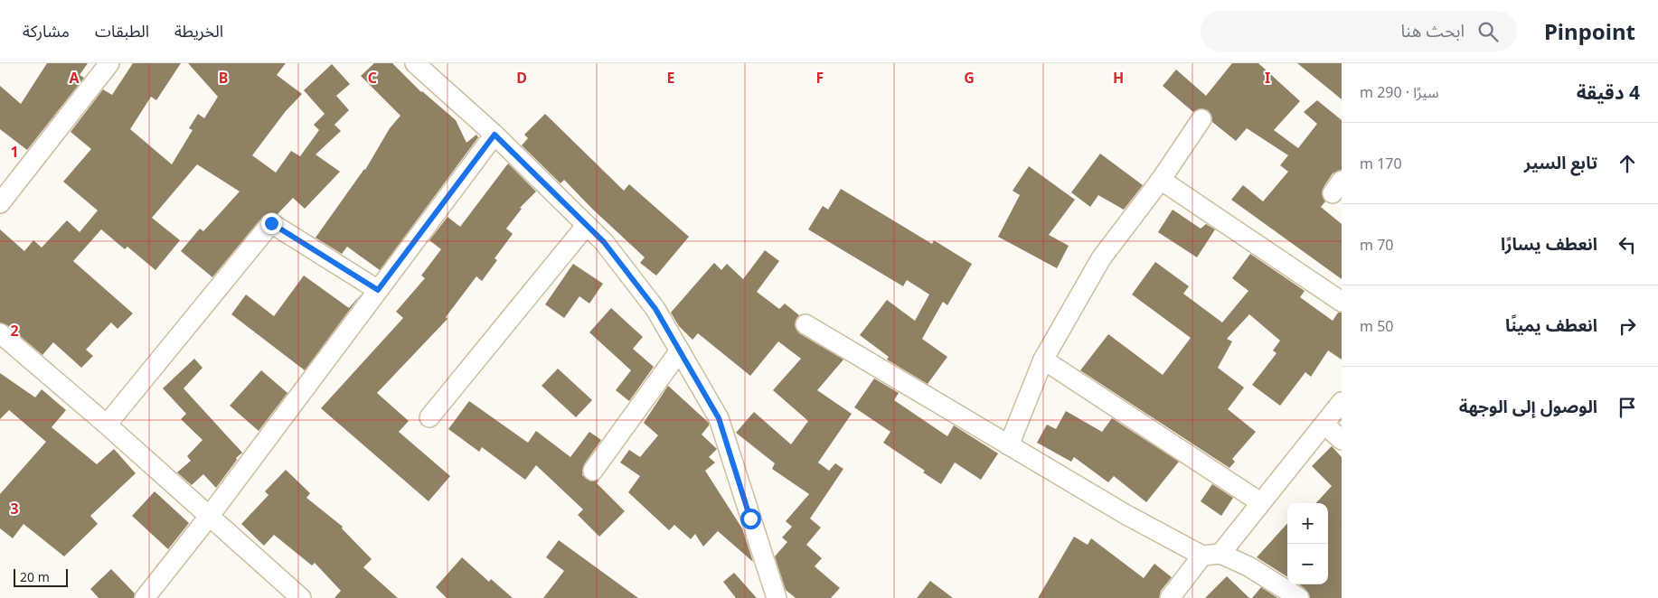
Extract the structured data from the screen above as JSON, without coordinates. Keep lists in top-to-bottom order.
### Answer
{
  "scale_bar": "20 m",
  "page": {
    "header": "Pinpoint",
    "search": "ابحث هنا",
    "nav": ["الخريطة", "الطبقات", "مشاركة"],
    "heading": ["4 دقيقة", "سيرًا · 290 m"],
    "list": [
      ["تابع السير", "170 m"],
      ["انعطف يسارًا", "70 m"],
      ["انعطف يمينًا", "50 m"],
      "الوصول إلى الوجهة"
    ],
    "map_buttons": ["+", "−"],
    "scale": "20 m"
  },
  "grid": {
    "columns": [
      "A",
      "B",
      "C",
      "D",
      "E",
      "F",
      "G",
      "H",
      "I"
    ],
    "rows": ["1", "2", "3"]
  }
}
